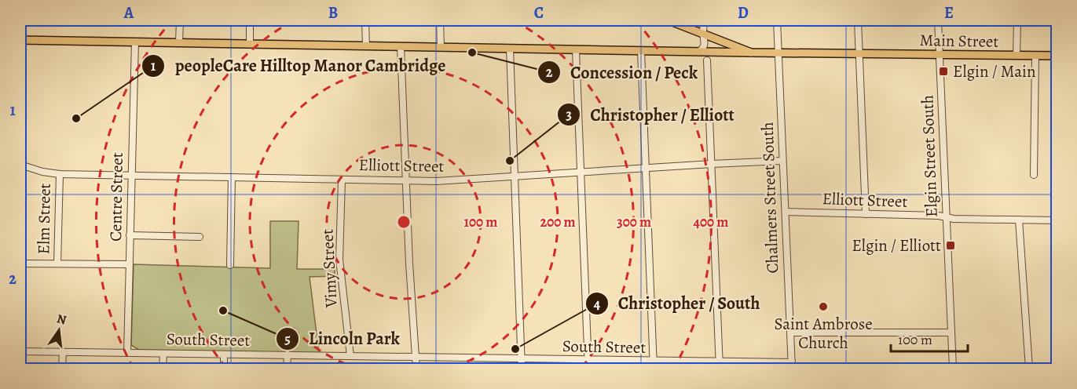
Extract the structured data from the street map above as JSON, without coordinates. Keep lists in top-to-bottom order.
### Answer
{
  "streets": {
    "main road": ["Main Street"],
    "street": [
      "Elgin Street South",
      "Elliott Street",
      "Centre Street",
      "Chalmers Street South",
      "Elm Street",
      "Vimy Street",
      "South Street"
    ]
  },
  "crossings": [
    ["Main Street", "Elgin Street South"],
    ["Main Street", "Chalmers Street South"],
    ["Elgin Street South", "Elliott Street"],
    ["Elliott Street", "Centre Street"],
    ["Elliott Street", "Chalmers Street South"],
    ["Elliott Street", "Elm Street"],
    ["Elliott Street", "Vimy Street"],
    ["Centre Street", "South Street"],
    ["Chalmers Street South", "South Street"],
    ["Vimy Street", "South Street"]
  ],
  "places": {
    "other": [
      "Concession / Peck",
      "peopleCare Hilltop Manor Cambridge",
      "Christopher / Elliott",
      "Saint Ambrose Church",
      "Lincoln Park",
      "Christopher / South"
    ],
    "transit": ["Elgin / Main", "Elgin / Elliott"]
  },
  "scale_bar": "100 m",
  "north": "top",
  "grid": {
    "columns": [
      "A",
      "B",
      "C",
      "D",
      "E"
    ],
    "rows": ["1", "2"]
  },
  "rings": [
    "100 m",
    "200 m",
    "300 m",
    "400 m"
  ]
}
